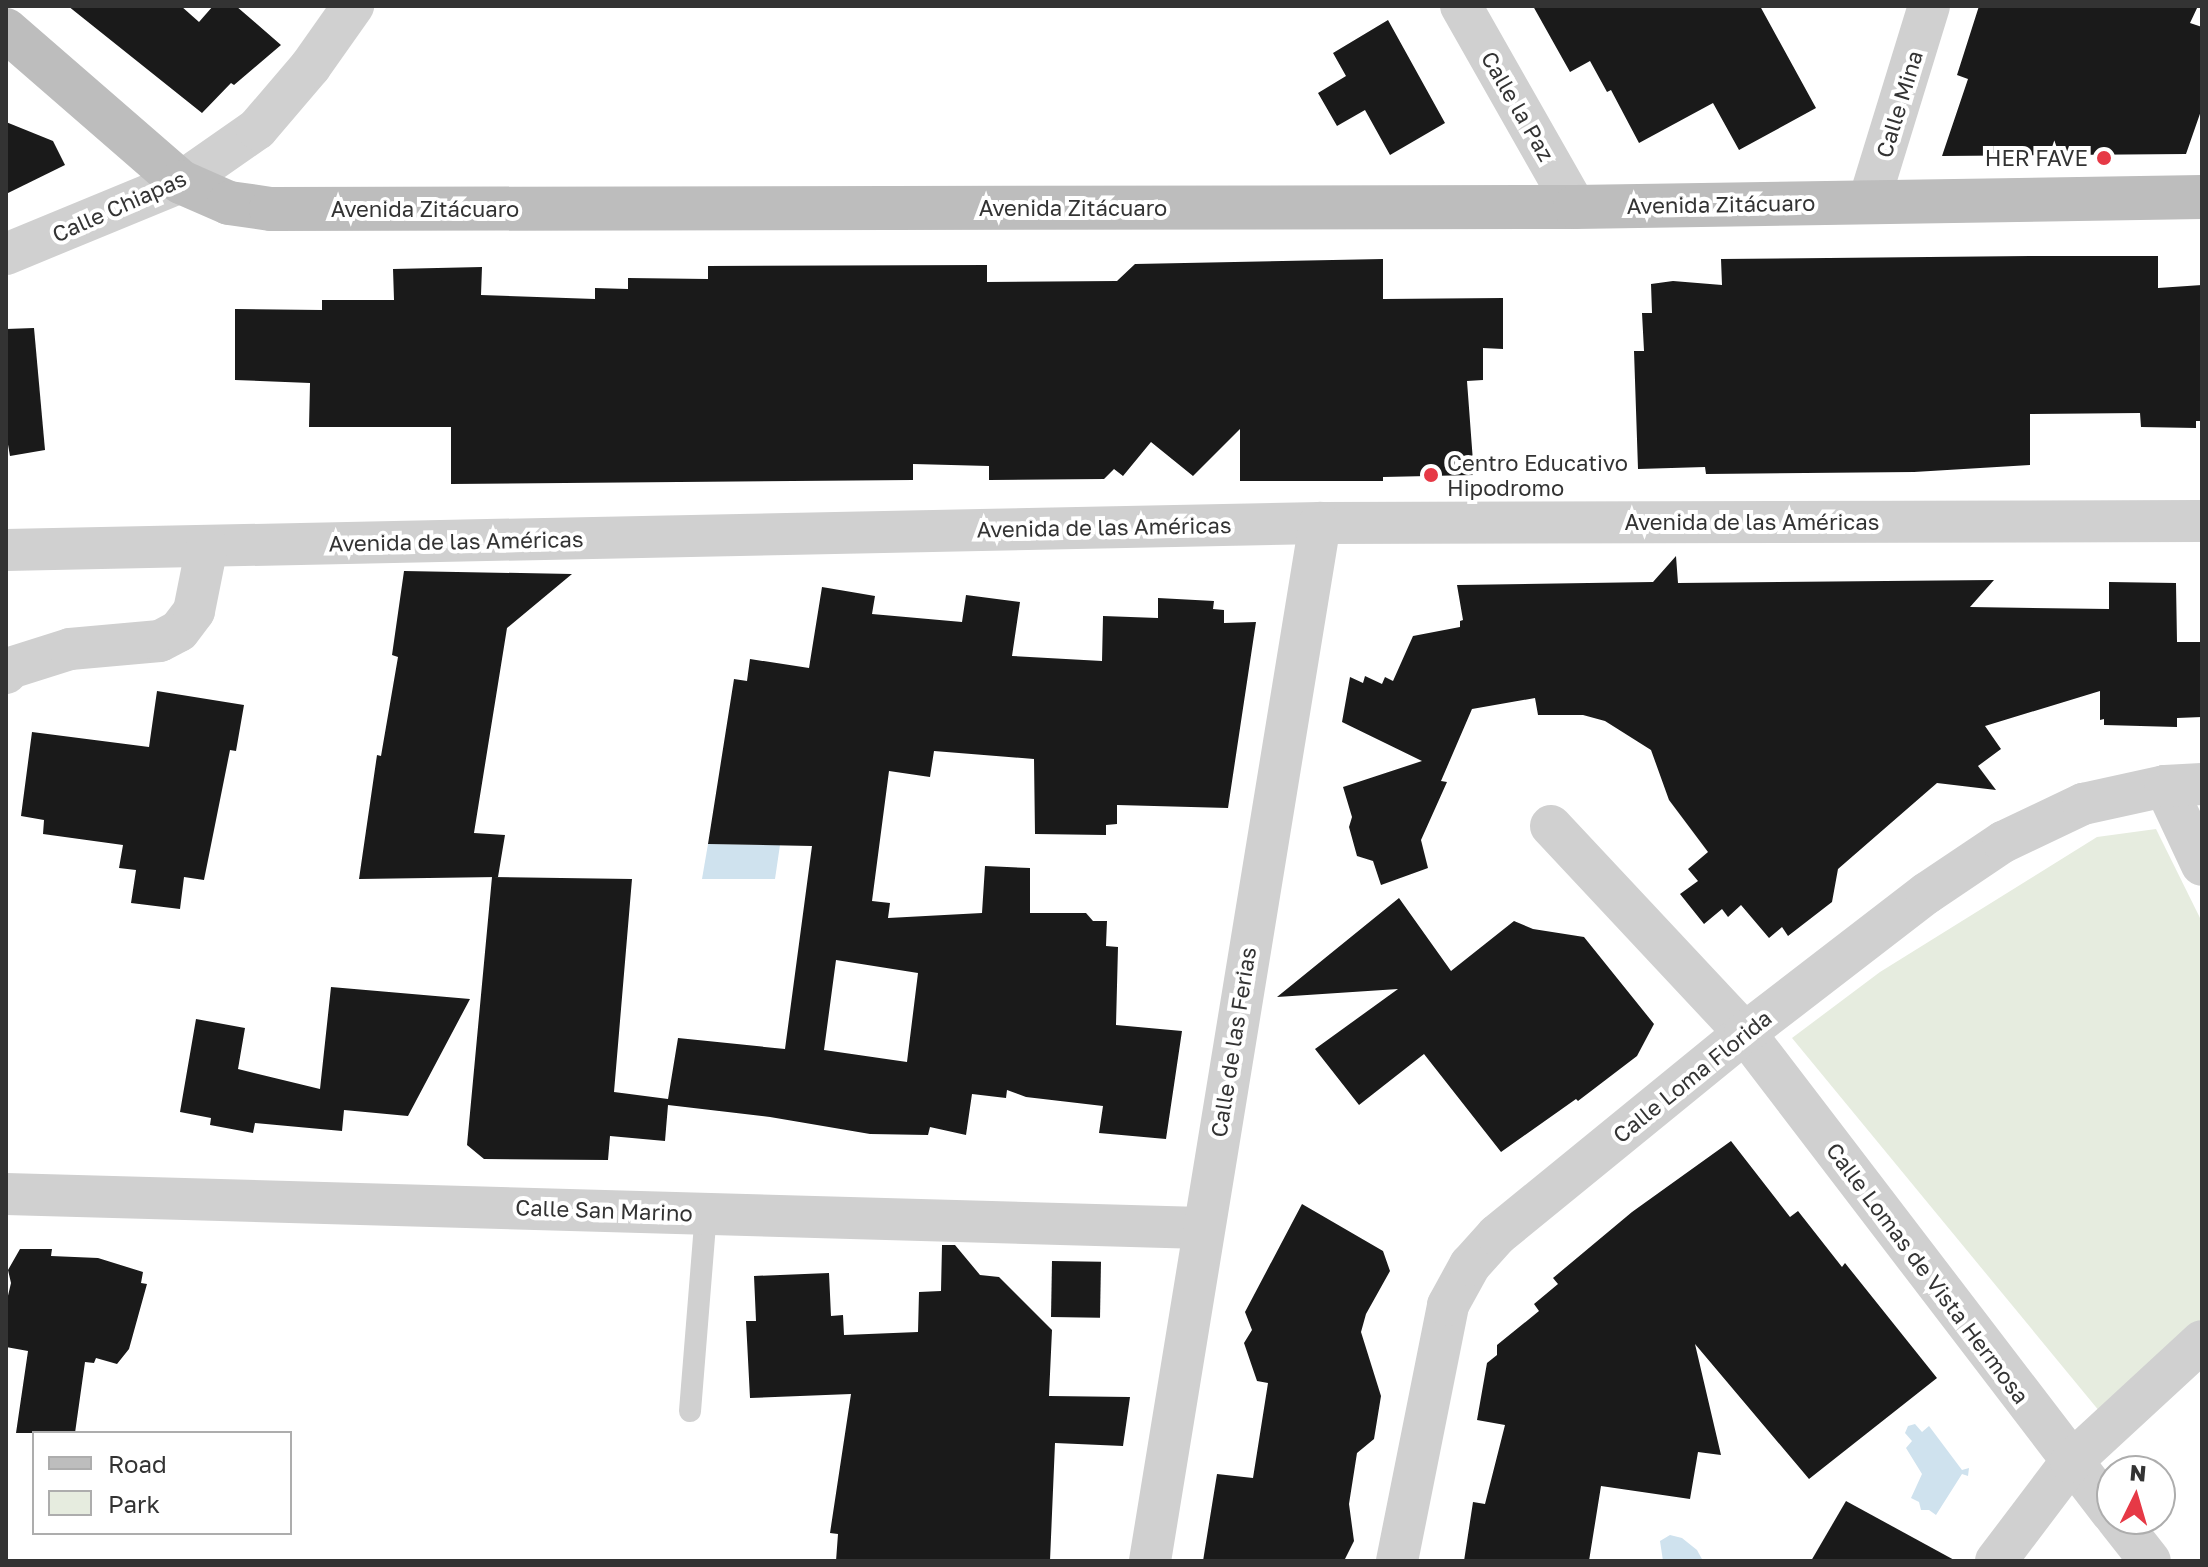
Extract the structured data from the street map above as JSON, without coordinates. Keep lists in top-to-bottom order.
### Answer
{
  "streets": {
    "street": [
      "Calle Mina",
      "Calle la Paz",
      "Avenida Zitácuaro",
      "Calle Chiapas",
      "Avenida de las Américas",
      "Calle de las Ferias",
      "Calle Loma Florida",
      "Calle San Marino",
      "Calle Lomas de Vista Hermosa"
    ]
  },
  "crossings": [
    ["Calle Mina", "Avenida Zitácuaro"],
    ["Calle la Paz", "Avenida Zitácuaro"],
    ["Avenida Zitácuaro", "Calle Chiapas"],
    ["Avenida de las Américas", "Calle de las Ferias"],
    ["Calle de las Ferias", "Calle San Marino"],
    ["Calle Loma Florida", "Calle Lomas de Vista Hermosa"]
  ],
  "places": ["HER FAVE", "Centro Educativo Hipodromo"],
  "legend": ["Road", "Park"],
  "north": "top"
}
